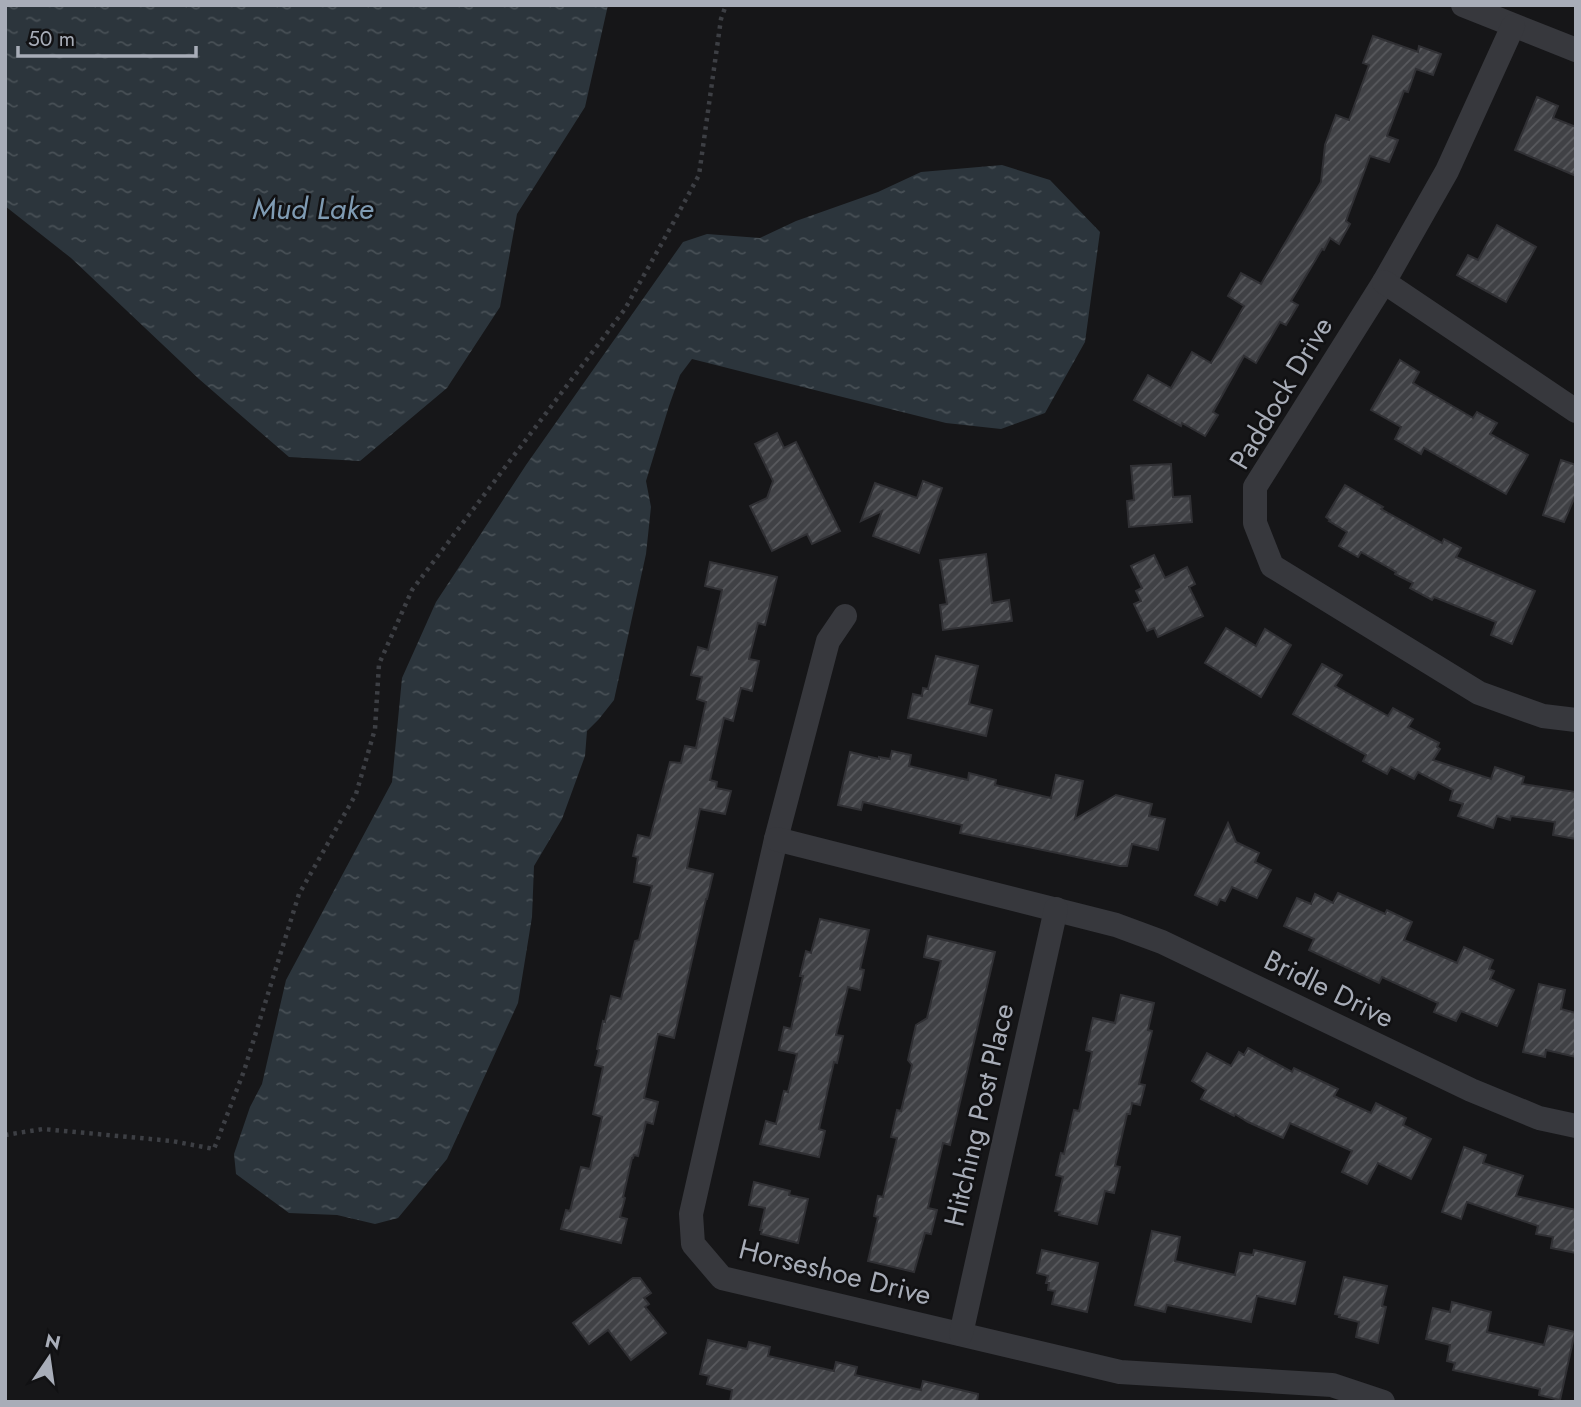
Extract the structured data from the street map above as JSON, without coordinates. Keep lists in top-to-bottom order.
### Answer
{
  "streets": {
    "street": [
      "Paddock Drive",
      "Bridle Drive",
      "Hitching Post Place",
      "Horseshoe Drive"
    ]
  },
  "crossings": [
    ["Bridle Drive", "Hitching Post Place"],
    ["Hitching Post Place", "Horseshoe Drive"]
  ],
  "water": ["Mud Lake"],
  "scale_bar": "50 m",
  "north": "top"
}
